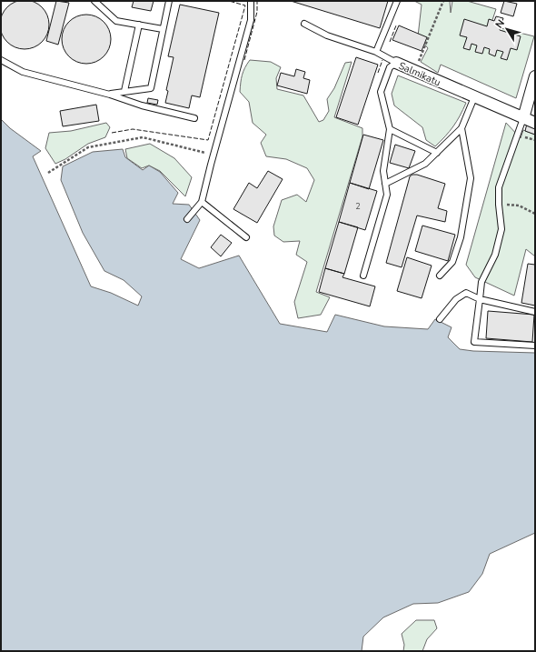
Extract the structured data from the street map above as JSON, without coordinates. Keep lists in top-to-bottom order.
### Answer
{
  "streets": {
    "street": ["Salmikatu"]
  },
  "house_numbers": ["2"],
  "north": "top left"
}
